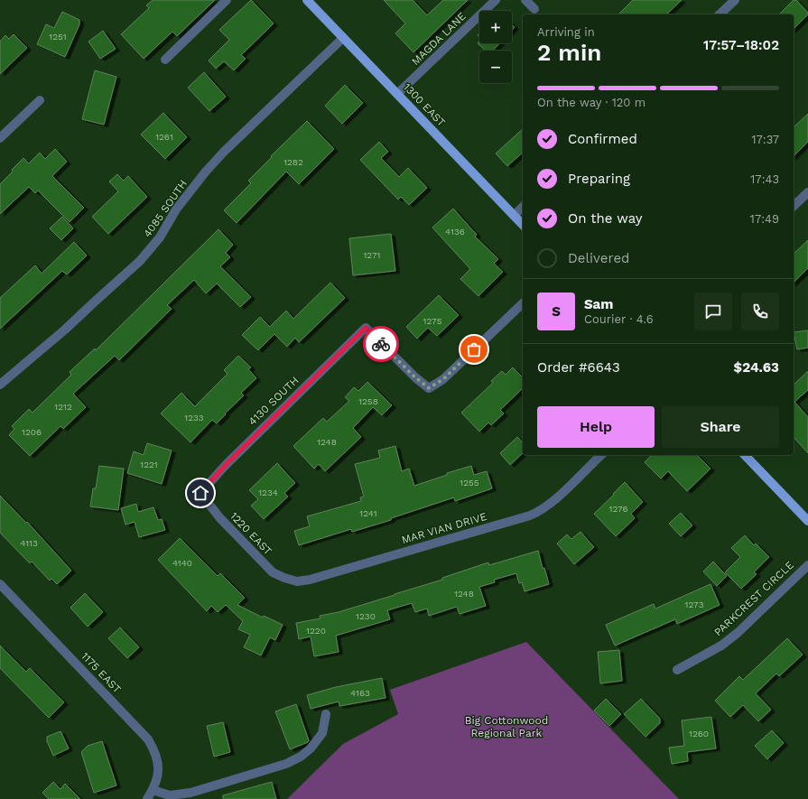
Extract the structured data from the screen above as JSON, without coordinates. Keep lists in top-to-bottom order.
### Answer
{
  "streets": {
    "main road": ["1300 EAST"],
    "street": [
      "MAGDA LANE",
      "4085 SOUTH",
      "4130 SOUTH",
      "MAR VIAN DRIVE",
      "1220 EAST",
      "PARKCREST CIRCLE",
      "1175 EAST"
    ]
  },
  "crossings": [
    ["MAGDA LANE", "1300 EAST"],
    ["1300 EAST", "4085 SOUTH"],
    ["4130 SOUTH", "1220 EAST"],
    ["MAR VIAN DRIVE", "1220 EAST"]
  ],
  "parks": ["Big Cottonwood Regional Park"],
  "house_numbers": [
    "1251",
    "1261",
    "1282",
    "4136",
    "1271",
    "1275",
    "1258",
    "1212",
    "1233",
    "1206",
    "1248",
    "1221",
    "1255",
    "1234",
    "1276",
    "1241",
    "4113",
    "4140",
    "1248",
    "1273",
    "1230",
    "1220",
    "4163",
    "1260"
  ],
  "page": {
    "map_buttons": ["+", "−"],
    "heading": ["2 min", "Arriving in", "17:57–18:02"],
    "panel": [
      "Sam",
      "Courier · 4.6",
      "Order #6643",
      "$24.63"
    ],
    "bar": "On the way · 120 m",
    "list": [
      ["Confirmed", "17:37"],
      ["Preparing", "17:43"],
      ["On the way", "17:49"],
      "Delivered"
    ],
    "round": "S",
    "buttons": ["Help", "Share"]
  }
}
